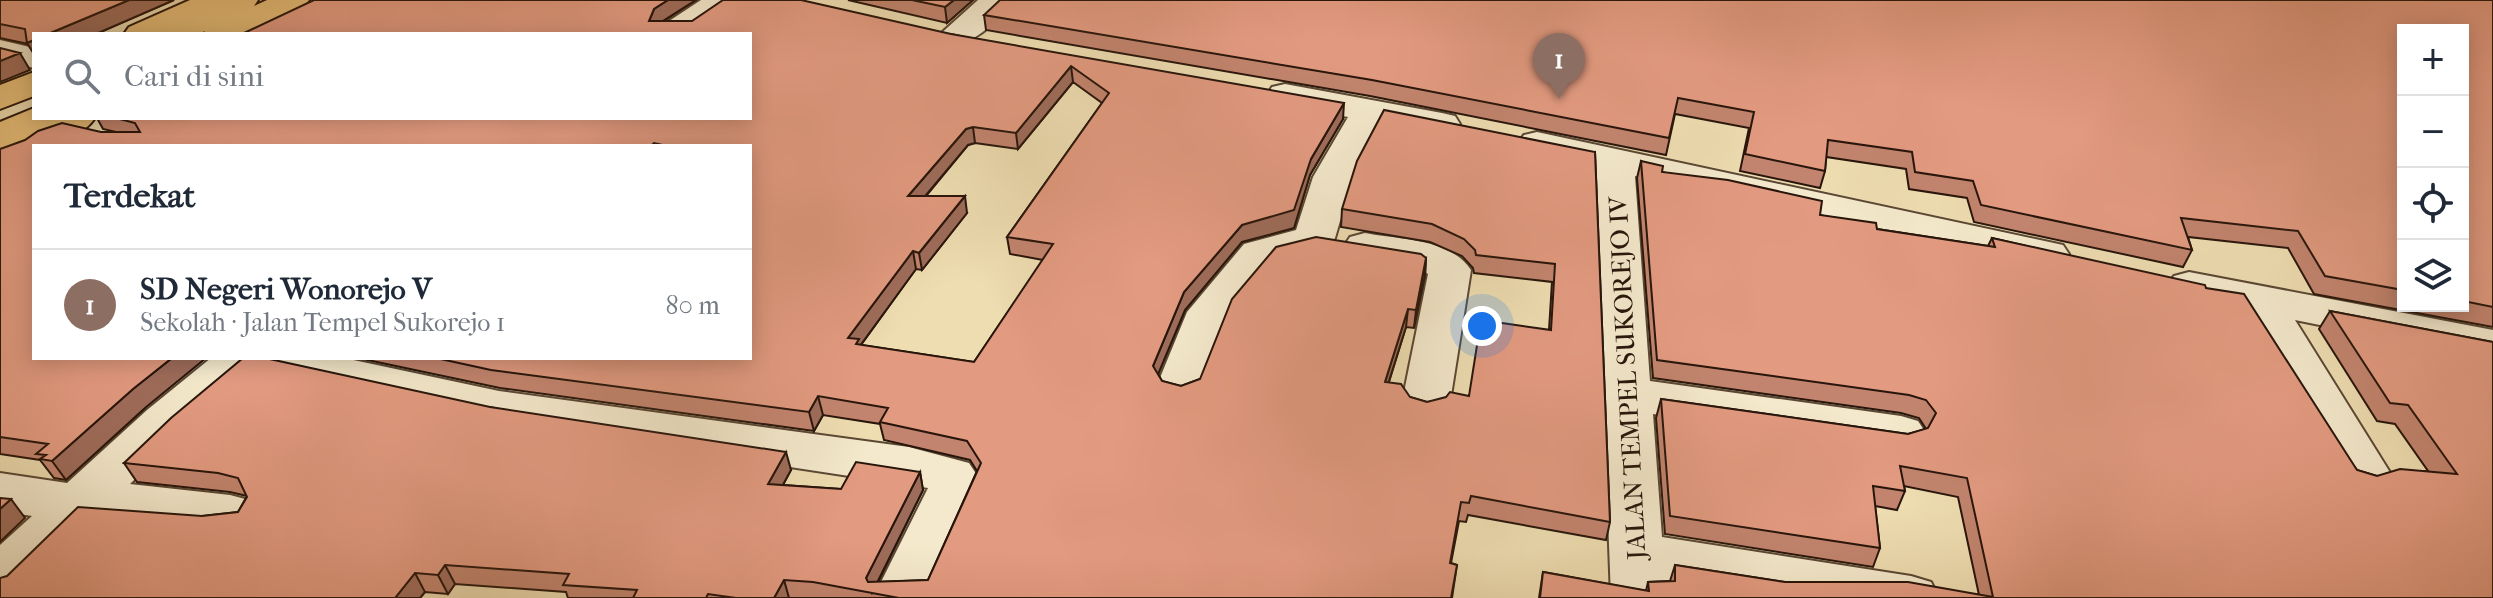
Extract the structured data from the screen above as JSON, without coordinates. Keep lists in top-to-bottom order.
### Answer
{
  "streets": {
    "street": ["JALAN TEMPEL SUKOREJO IV"]
  },
  "page": {
    "map_buttons": ["+", "−"],
    "search": "Cari di sini",
    "pins": "1",
    "heading": "Terdekat",
    "list": [
      {
        "mark": "1",
        "name": "SD Negeri Wonorejo V",
        "note": "Sekolah · Jalan Tempel Sukorejo 1",
        "value": "80 m"
      }
    ]
  }
}
